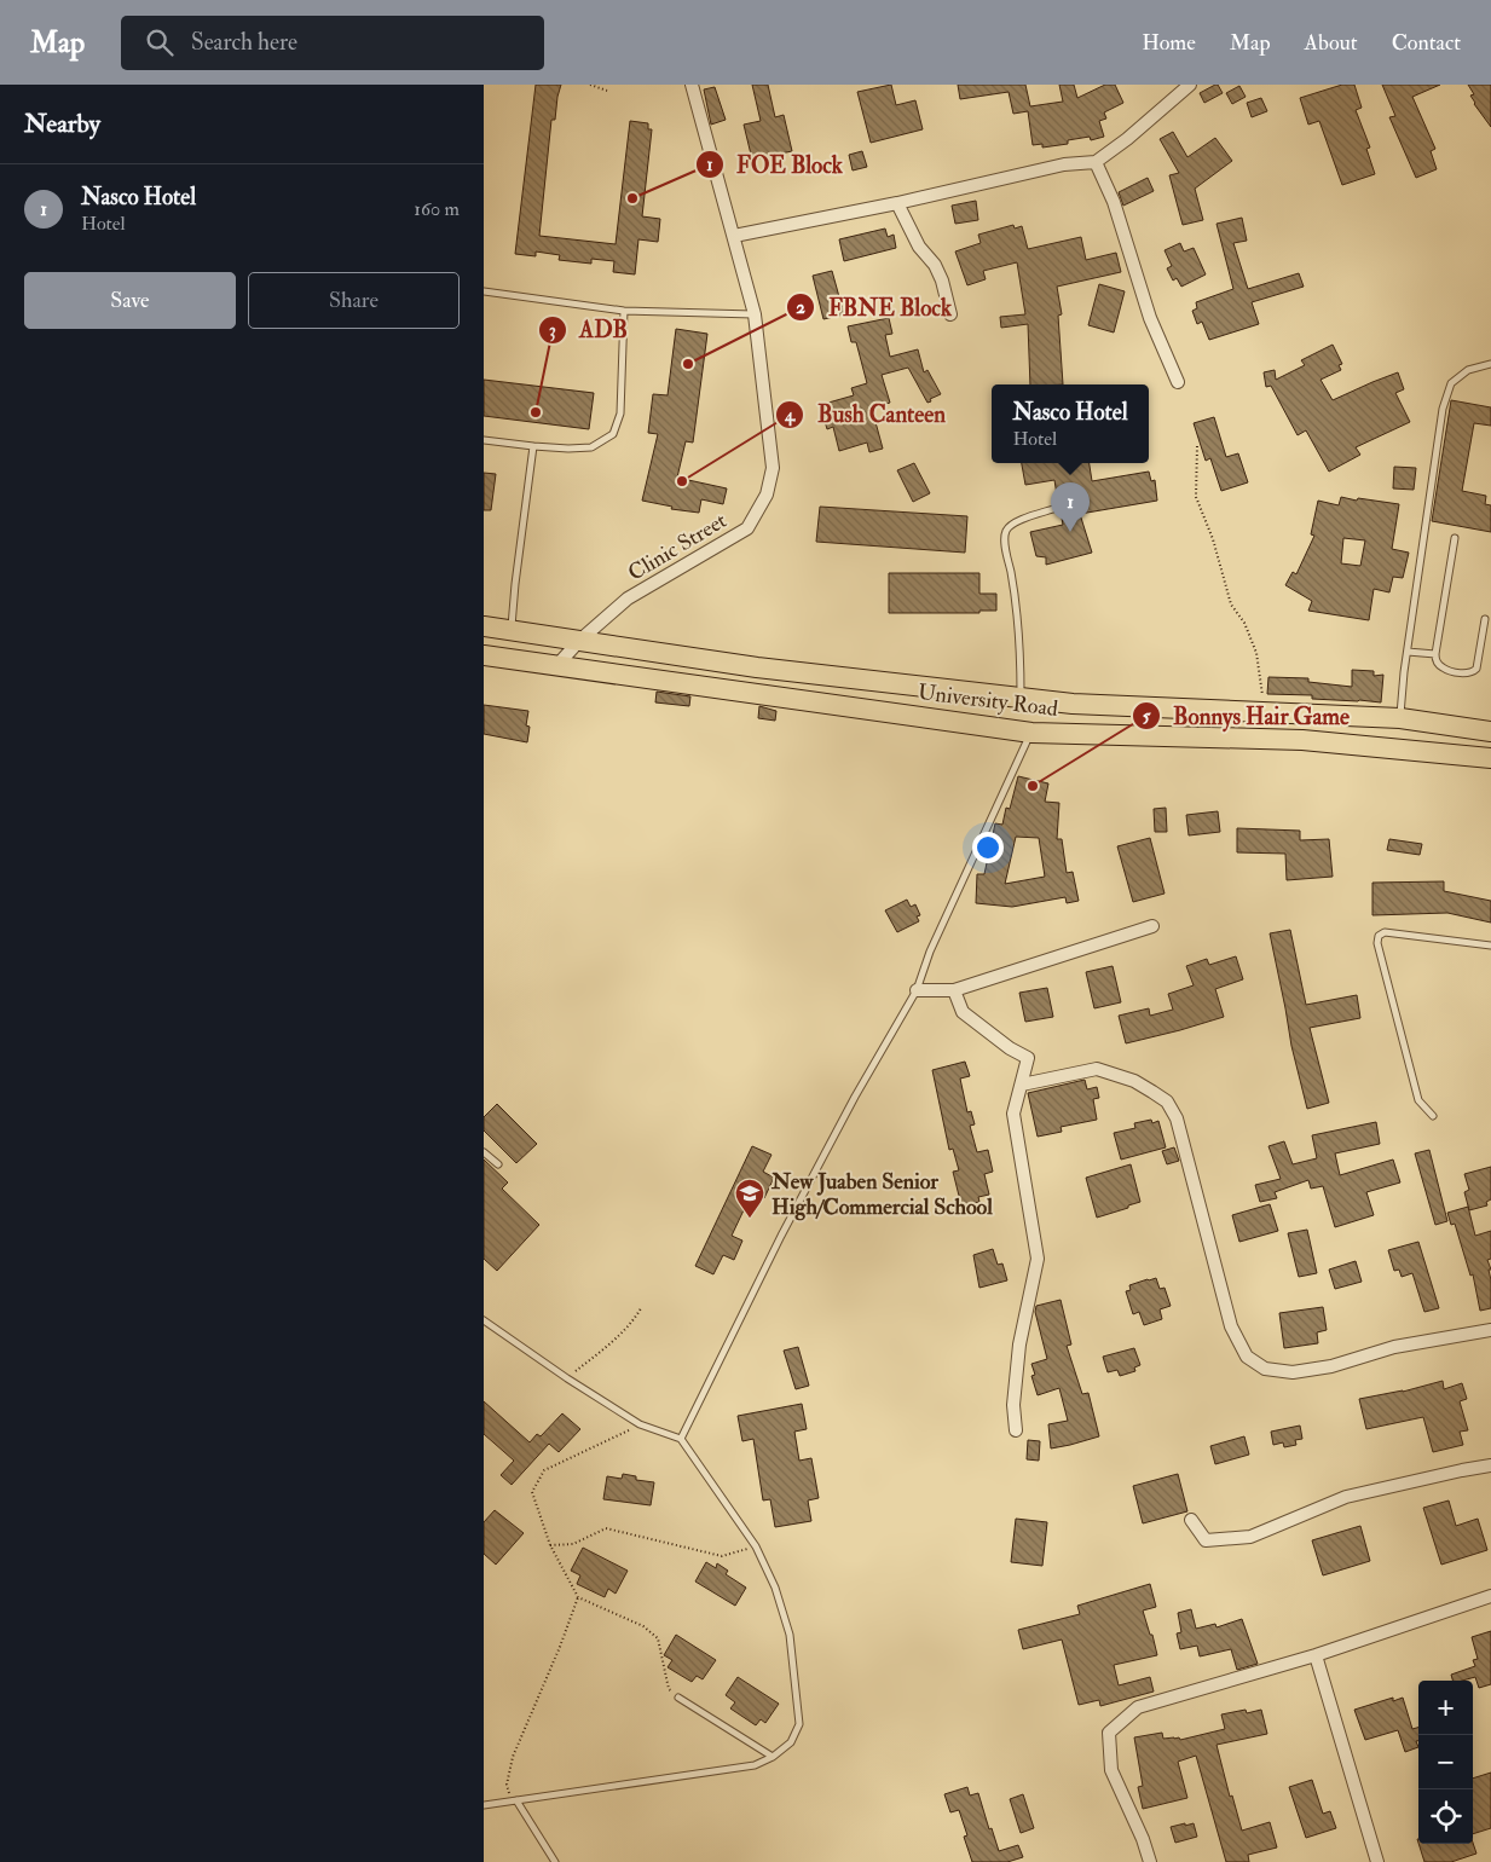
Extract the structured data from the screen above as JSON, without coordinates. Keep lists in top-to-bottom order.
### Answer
{
  "streets": {
    "highway": ["University Road"],
    "street": ["Clinic Street"]
  },
  "crossings": [
    ["Clinic Street", "University Road"]
  ],
  "places": {
    "other": [
      "FOE Block",
      "FBNE Block",
      "ADB",
      "Bush Canteen",
      "Bonnys Hair Game"
    ],
    "school or university": ["New Juaben Senior High/Commercial School"]
  },
  "page": {
    "header": "Map",
    "search": "Search here",
    "nav": [
      "Home",
      "Map",
      "About",
      "Contact"
    ],
    "heading": "Nearby",
    "list": [
      {
        "mark": "1",
        "name": "Nasco Hotel",
        "note": "Hotel",
        "value": "160 m"
      }
    ],
    "buttons": ["Save", "Share"],
    "popup": ["Nasco Hotel", "Hotel"],
    "pins": "1",
    "map_buttons": ["+", "−"]
  }
}
